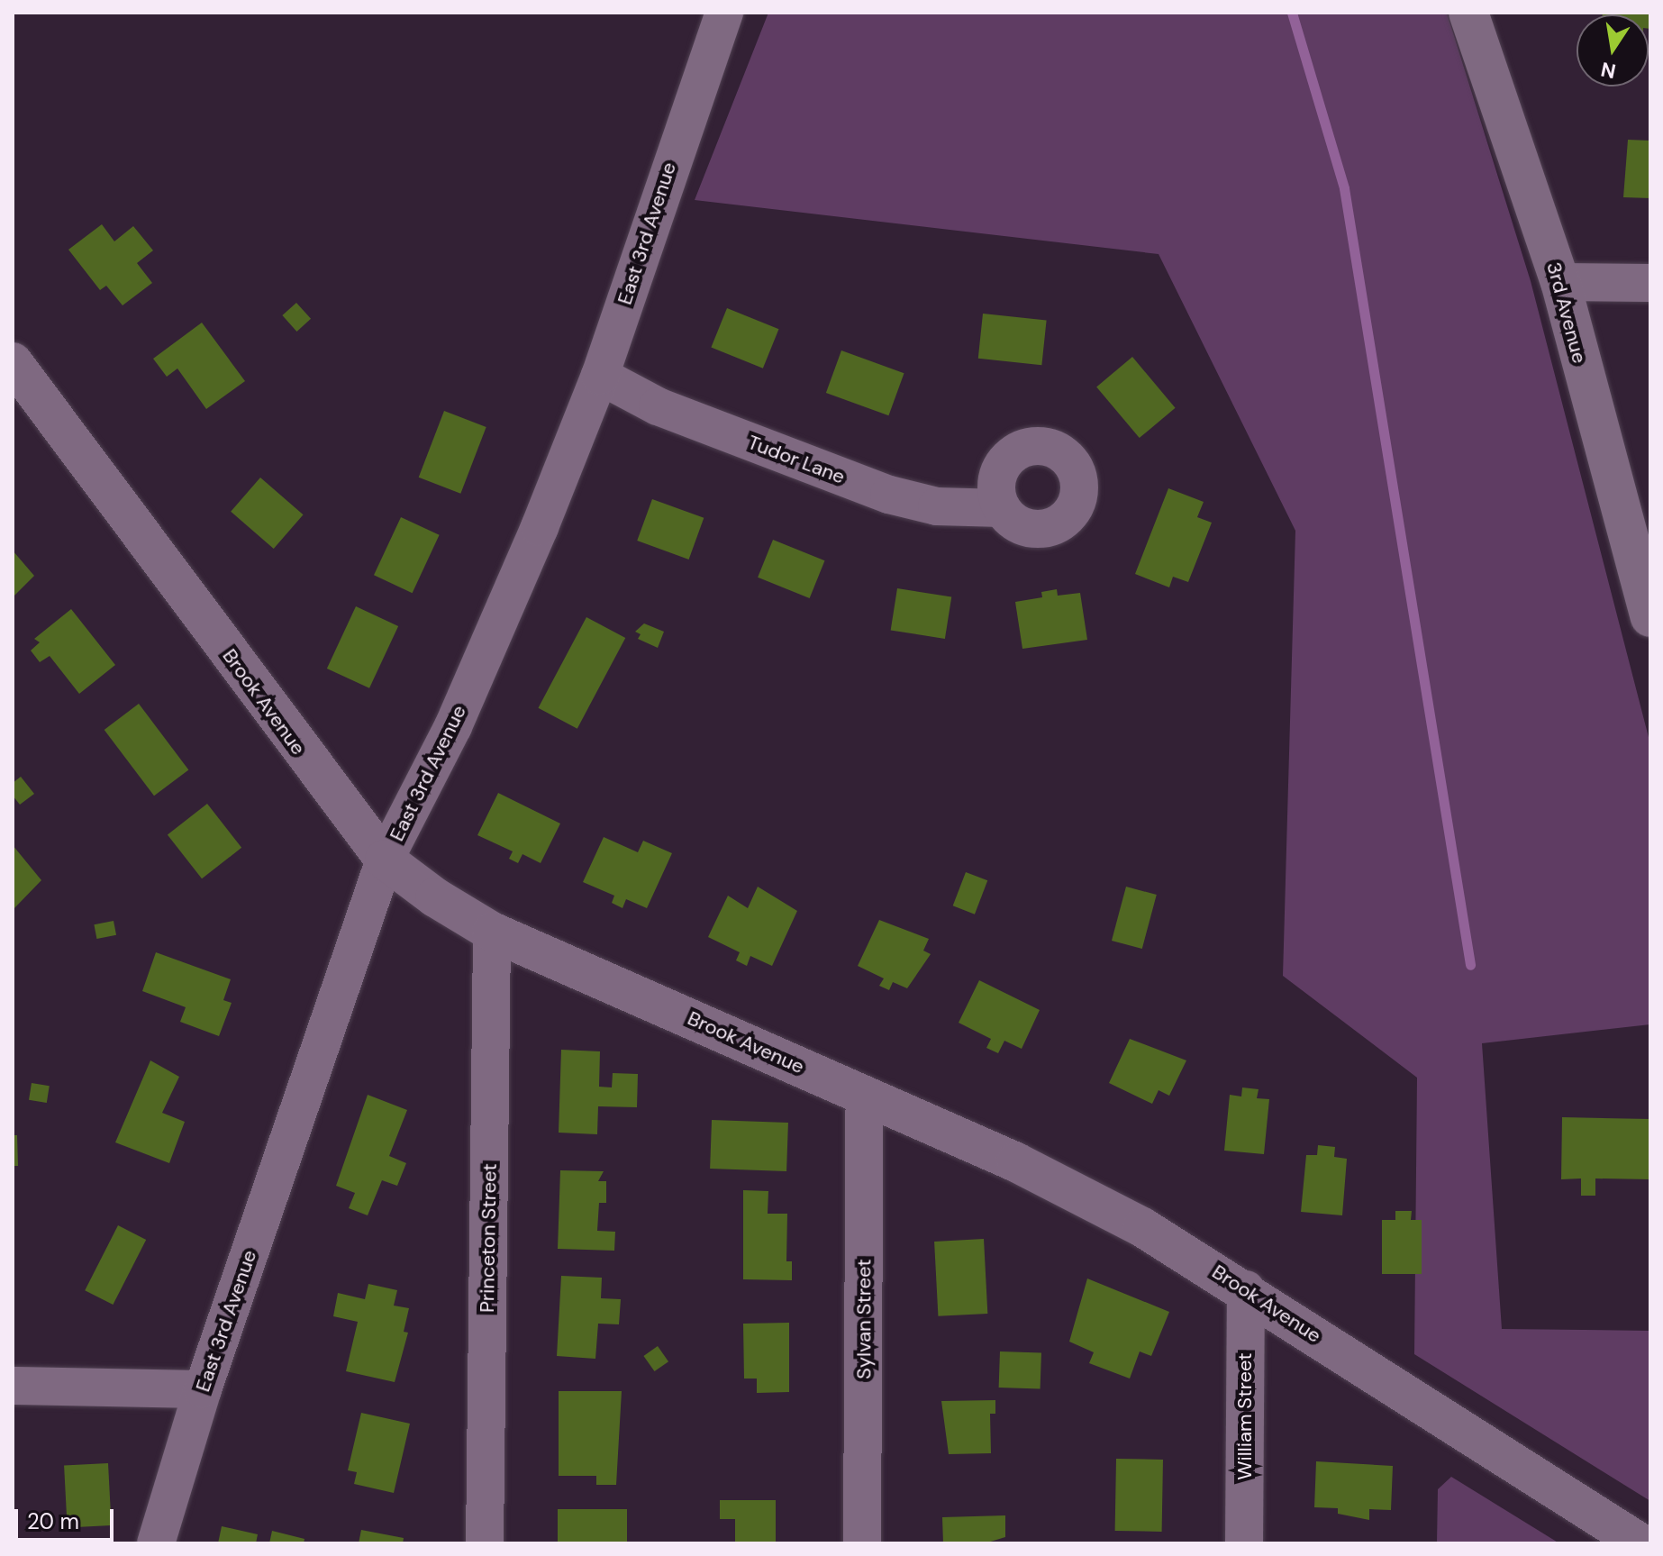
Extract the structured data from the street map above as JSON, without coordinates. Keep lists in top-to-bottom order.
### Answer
{
  "streets": {
    "street": [
      "East 3rd Avenue",
      "3rd Avenue",
      "Tudor Lane",
      "Brook Avenue",
      "Princeton Street",
      "Sylvan Street",
      "William Street"
    ]
  },
  "crossings": [
    ["East 3rd Avenue", "Tudor Lane"],
    ["East 3rd Avenue", "Brook Avenue"],
    ["Brook Avenue", "Princeton Street"],
    ["Brook Avenue", "Sylvan Street"],
    ["Brook Avenue", "William Street"]
  ],
  "scale_bar": "20 m",
  "north": "bottom"
}
